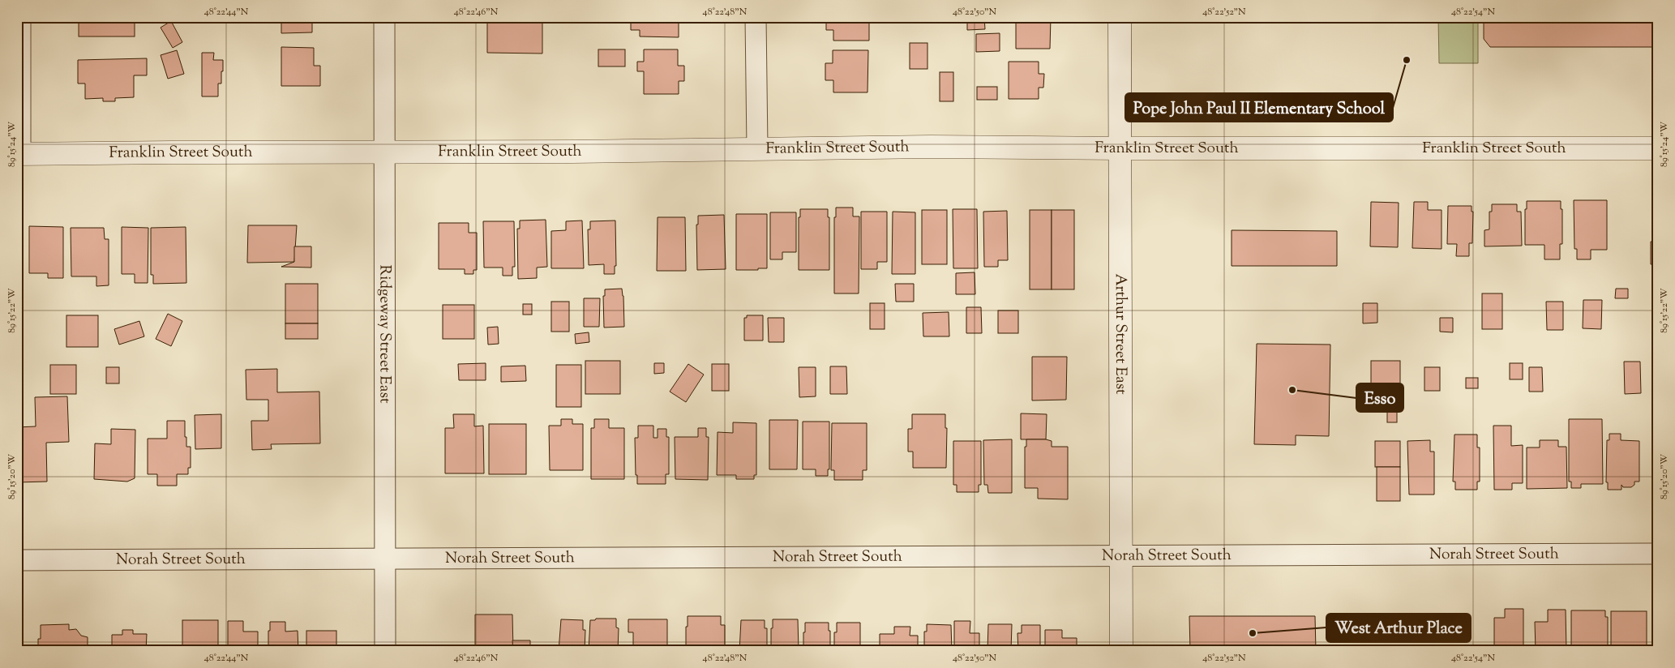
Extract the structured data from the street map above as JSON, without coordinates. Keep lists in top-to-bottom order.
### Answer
{
  "streets": {
    "street": [
      "Franklin Street South",
      "Ridgeway Street East",
      "Arthur Street East",
      "Norah Street South"
    ]
  },
  "crossings": [
    ["Franklin Street South", "Ridgeway Street East"],
    ["Franklin Street South", "Arthur Street East"],
    ["Ridgeway Street East", "Norah Street South"],
    ["Arthur Street East", "Norah Street South"]
  ],
  "places": ["Pope John Paul II Elementary School", "Esso", "West Arthur Place"],
  "coordinates": [
    "48°22'44\"N",
    "48°22'46\"N",
    "48°22'48\"N",
    "48°22'50\"N",
    "48°22'52\"N",
    "48°22'54\"N",
    "89°15'24\"W",
    "89°15'22\"W",
    "89°15'20\"W"
  ]
}
